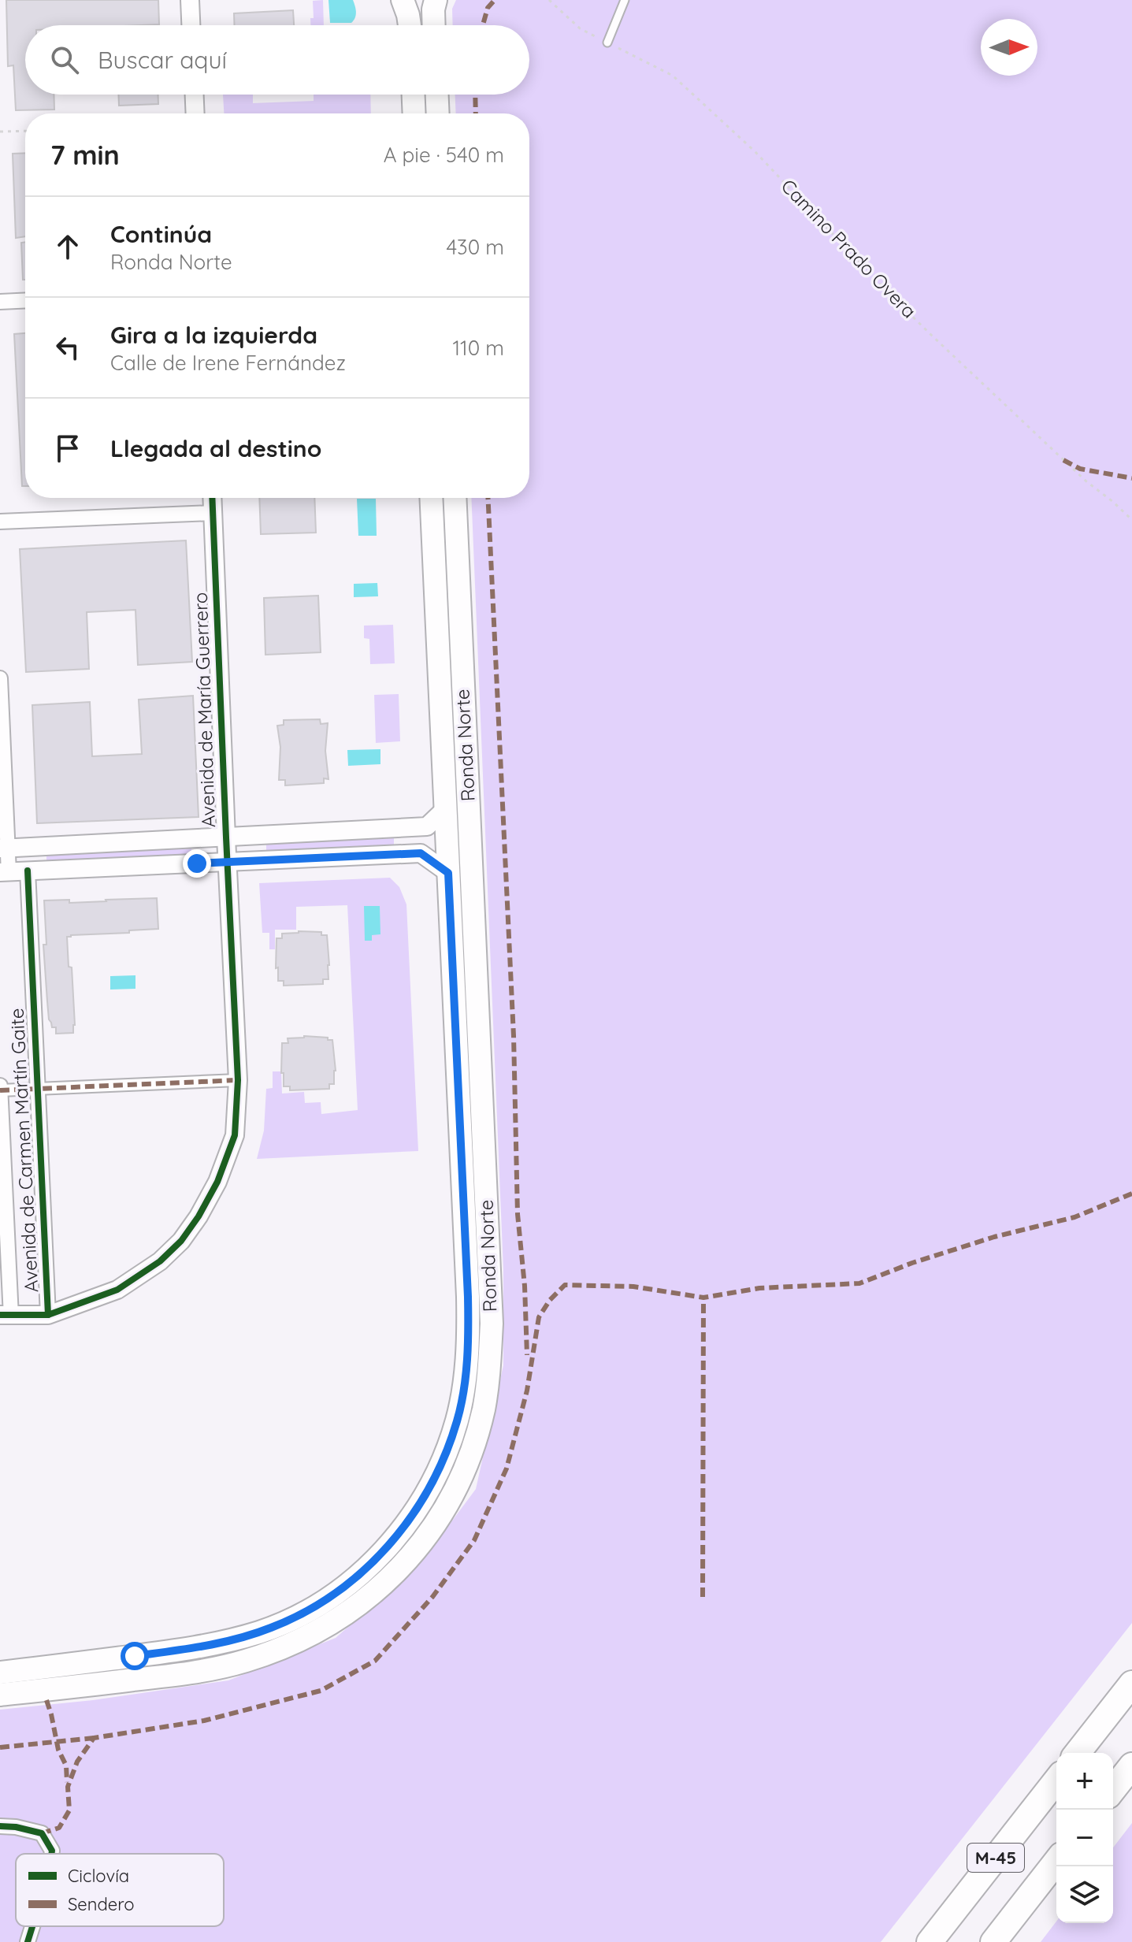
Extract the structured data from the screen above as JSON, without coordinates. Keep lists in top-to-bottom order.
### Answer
{
  "streets": {
    "highway": ["M-45"],
    "main road": ["Ronda Norte"],
    "street": ["Avenida de María Guerrero", "Avenida de Carmen Martín Gaite"],
    "path": ["Camino Prado Overa"]
  },
  "crossings": [
    ["Avenida de María Guerrero", "Avenida de Carmen Martín Gaite"]
  ],
  "legend": ["Ciclovía", "Sendero"],
  "north": "right",
  "page": {
    "search": "Buscar aquí",
    "heading": ["7 min", "A pie · 540 m"],
    "list": [
      ["Continúa", "Ronda Norte", "430 m"],
      ["Gira a la izquierda", "Calle de Irene Fernández", "110 m"],
      "Llegada al destino"
    ],
    "map_buttons": ["+", "−"]
  }
}
